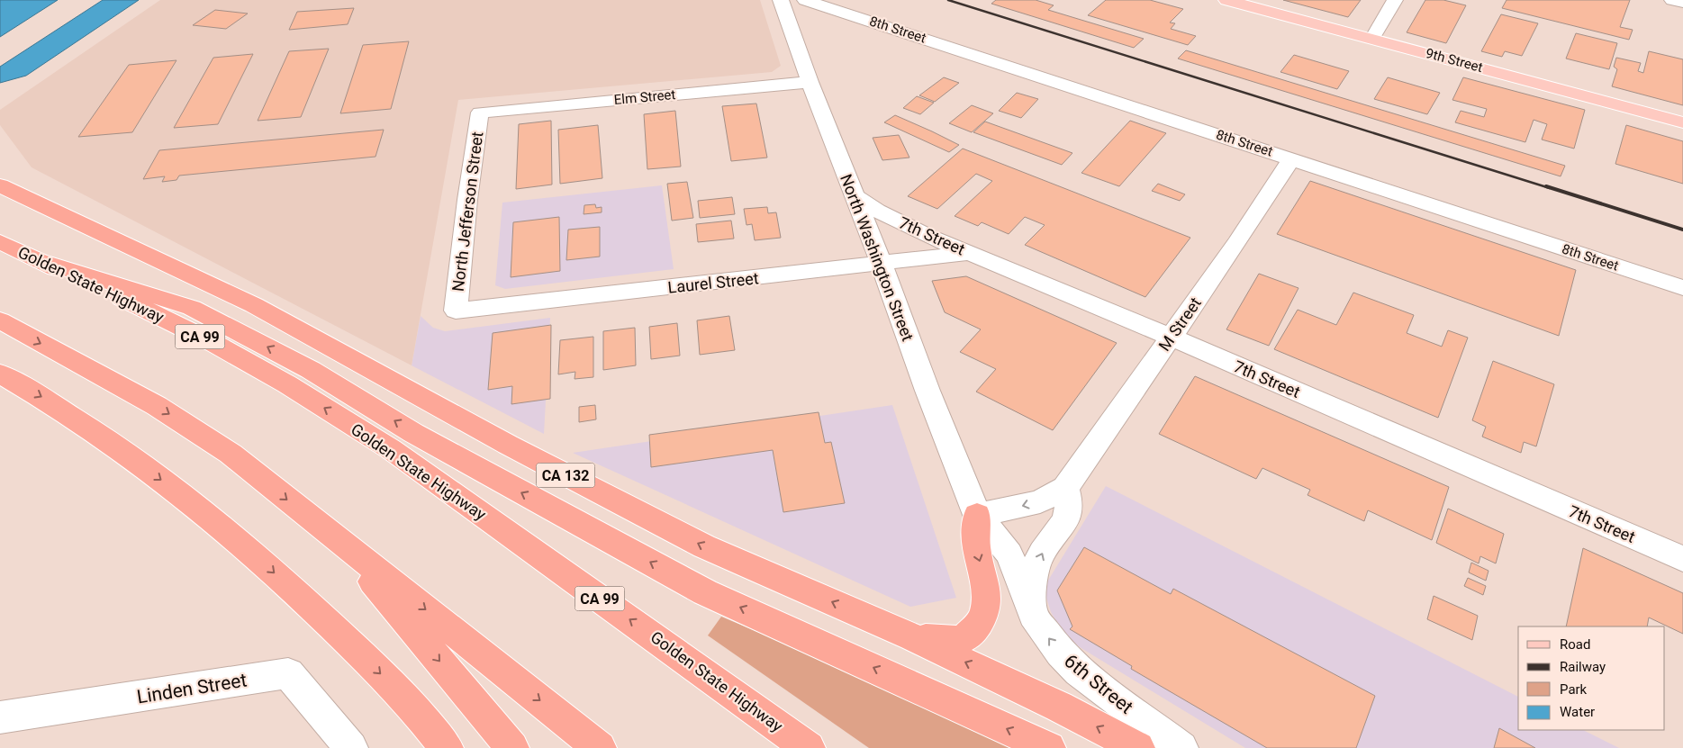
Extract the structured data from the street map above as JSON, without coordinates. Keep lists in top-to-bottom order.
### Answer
{
  "streets": {
    "highway": ["Golden State Highway", "CA 99", "CA 132"],
    "main road": ["9th Street"],
    "street": [
      "8th Street",
      "Elm Street",
      "North Jefferson Street",
      "7th Street",
      "North Washington Street",
      "Laurel Street",
      "M Street",
      "6th Street",
      "Linden Street"
    ]
  },
  "crossings": [
    ["8th Street", "M Street"],
    ["Elm Street", "North Jefferson Street"],
    ["Elm Street", "North Washington Street"],
    ["North Jefferson Street", "Laurel Street"],
    ["7th Street", "North Washington Street"],
    ["7th Street", "Laurel Street"],
    ["7th Street", "M Street"],
    ["North Washington Street", "Laurel Street"],
    ["North Washington Street", "M Street"],
    ["North Washington Street", "6th Street"],
    ["M Street", "6th Street"]
  ],
  "one_way": ["6th Street"],
  "legend": [
    "Road",
    "Railway",
    "Park",
    "Water"
  ]
}
